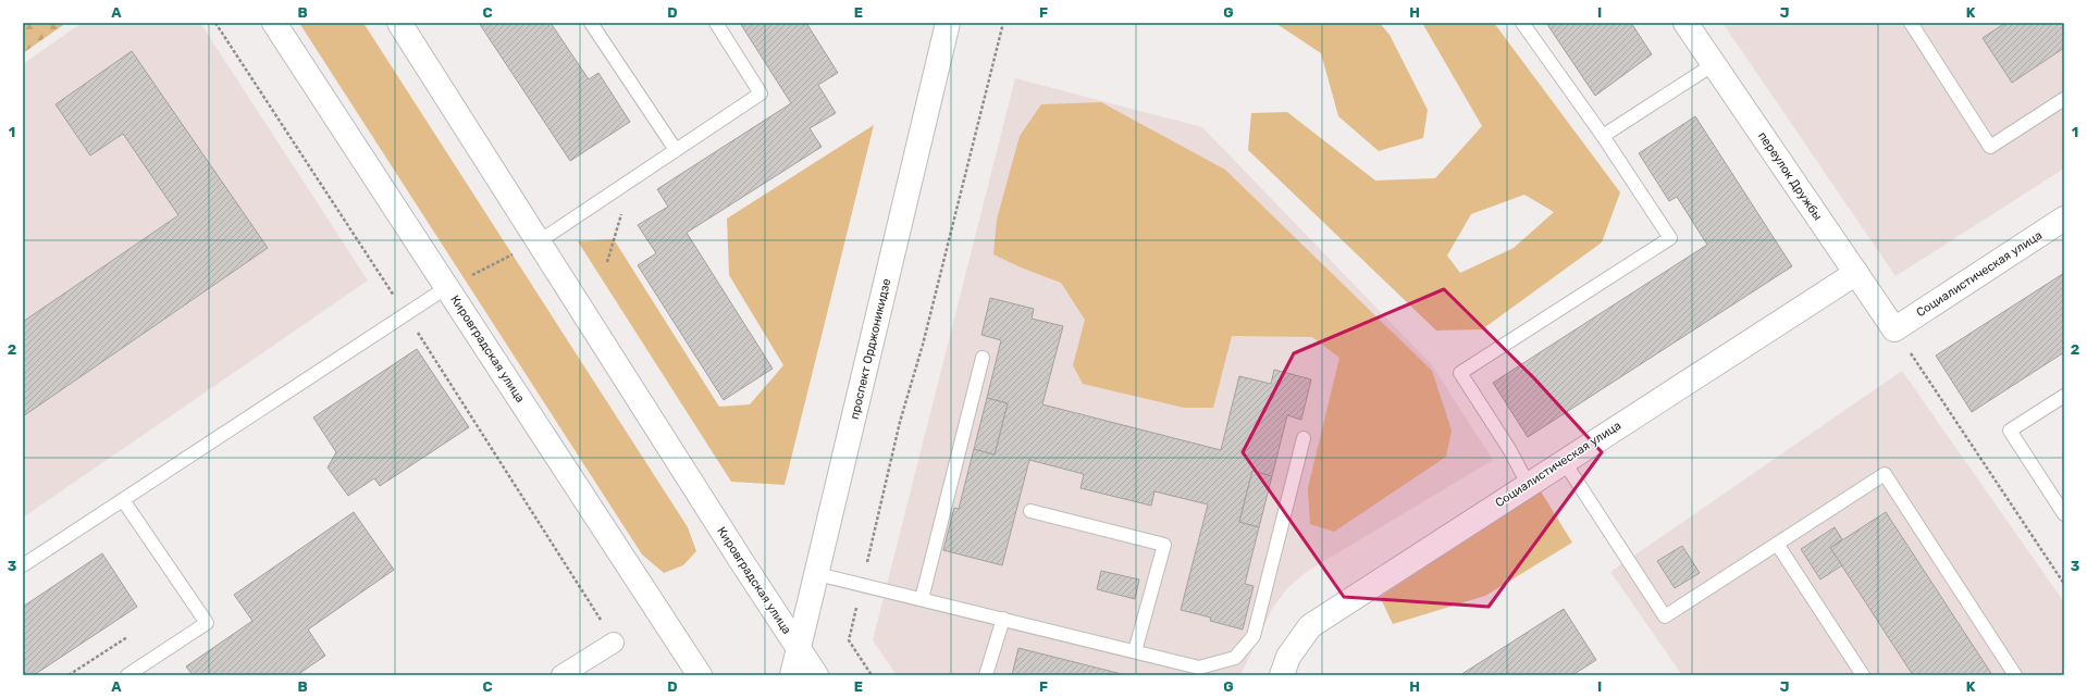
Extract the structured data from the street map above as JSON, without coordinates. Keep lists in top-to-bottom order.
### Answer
{
  "streets": {
    "street": [
      "переулок Дружбы",
      "Социалистическая улица",
      "Кировградская улица",
      "проспект Орджоникидзе"
    ]
  },
  "crossings": [
    ["переулок Дружбы", "Социалистическая улица"],
    ["Кировградская улица", "проспект Орджоникидзе"]
  ],
  "grid": {
    "columns": [
      "A",
      "B",
      "C",
      "D",
      "E",
      "F",
      "G",
      "H",
      "I",
      "J",
      "K"
    ],
    "rows": ["1", "2", "3"]
  }
}
